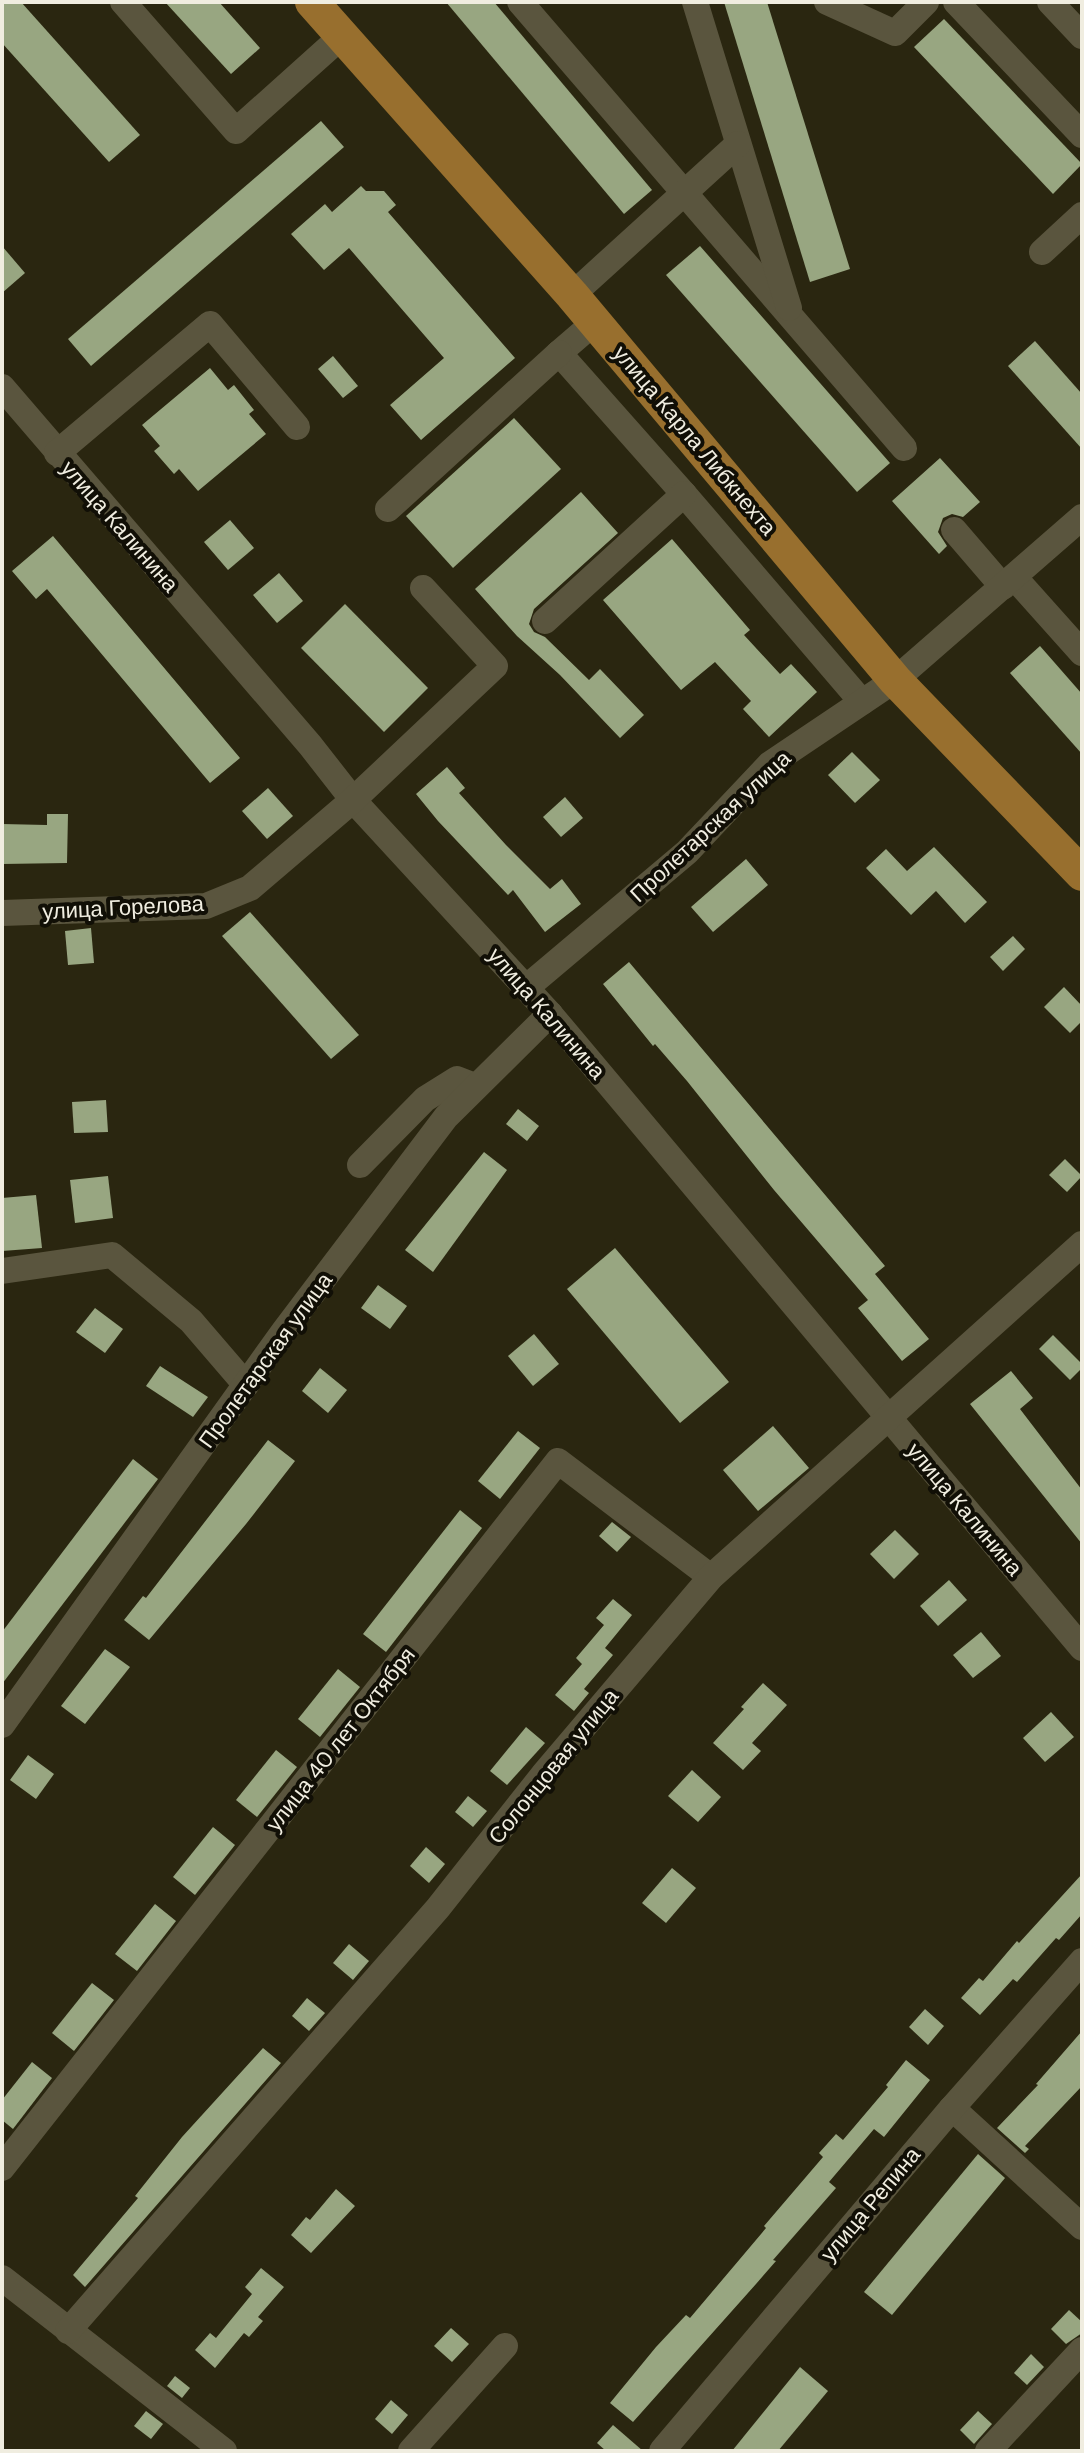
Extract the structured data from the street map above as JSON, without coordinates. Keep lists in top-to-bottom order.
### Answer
{
  "streets": {
    "main road": ["улица Карла Либкнехта"],
    "street": [
      "улица Калинина",
      "Пролетарская улица",
      "улица Горелова",
      "улица 40 лет Октября",
      "Солонцовая улица",
      "улица Репина"
    ]
  },
  "crossings": [
    ["улица Карла Либкнехта", "Пролетарская улица"],
    ["улица Калинина", "Пролетарская улица"],
    ["улица Калинина", "улица Горелова"],
    ["улица Калинина", "Солонцовая улица"],
    ["улица 40 лет Октября", "Солонцовая улица"]
  ]
}
